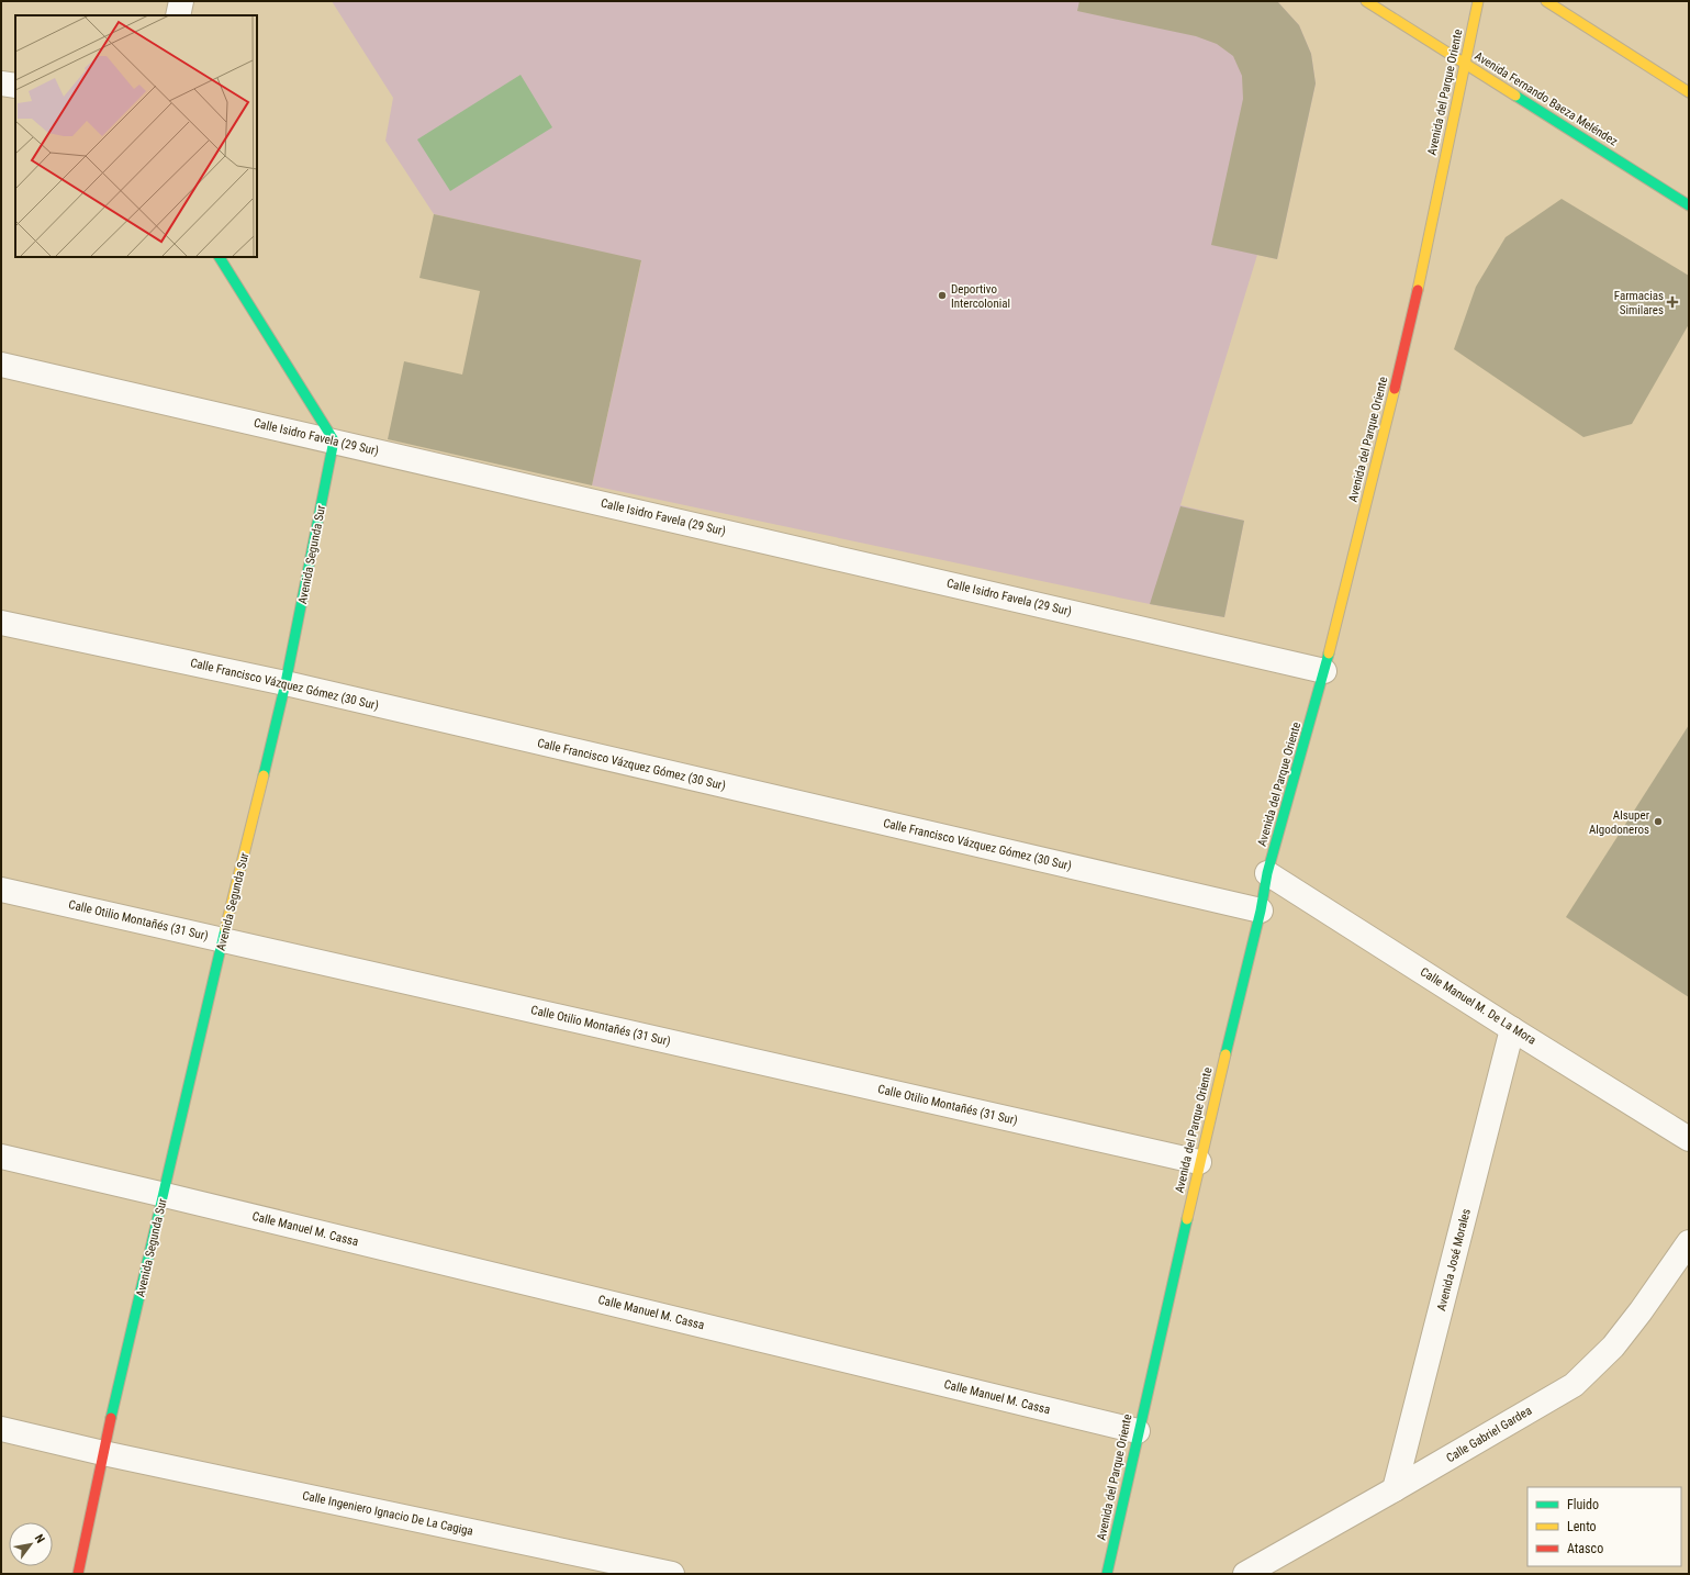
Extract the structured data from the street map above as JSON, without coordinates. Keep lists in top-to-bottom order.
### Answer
{
  "streets": {
    "main road": ["Avenida del Parque Oriente", "Avenida Fernando Baeza Meléndez", "Avenida Segunda Sur"],
    "street": [
      "Calle Isidro Favela (29 Sur)",
      "Calle Francisco Vázquez Gómez (30 Sur)",
      "Calle Otilio Montañés (31 Sur)",
      "Calle Manuel M. De La Mora",
      "Calle Manuel M. Cassa",
      "Avenida José Morales",
      "Calle Gabriel Gardea",
      "Calle Ingeniero Ignacio De La Cagiga"
    ]
  },
  "crossings": [
    ["Avenida del Parque Oriente", "Avenida Fernando Baeza Meléndez"],
    ["Avenida del Parque Oriente", "Calle Isidro Favela (29 Sur)"],
    ["Avenida del Parque Oriente", "Calle Francisco Vázquez Gómez (30 Sur)"],
    ["Avenida del Parque Oriente", "Calle Otilio Montañés (31 Sur)"],
    ["Avenida del Parque Oriente", "Calle Manuel M. De La Mora"],
    ["Avenida del Parque Oriente", "Calle Manuel M. Cassa"],
    ["Calle Isidro Favela (29 Sur)", "Avenida Segunda Sur"],
    ["Avenida Segunda Sur", "Calle Francisco Vázquez Gómez (30 Sur)"],
    ["Avenida Segunda Sur", "Calle Otilio Montañés (31 Sur)"],
    ["Avenida Segunda Sur", "Calle Manuel M. Cassa"],
    ["Avenida Segunda Sur", "Calle Ingeniero Ignacio De La Cagiga"],
    ["Calle Manuel M. De La Mora", "Avenida José Morales"],
    ["Avenida José Morales", "Calle Gabriel Gardea"]
  ],
  "places": {
    "other": ["Deportivo Intercolonial", "Alsuper Algodoneros"],
    "health": ["Farmacias Similares"]
  },
  "legend": ["Fluido", "Lento", "Atasco"],
  "north": "top right"
}
